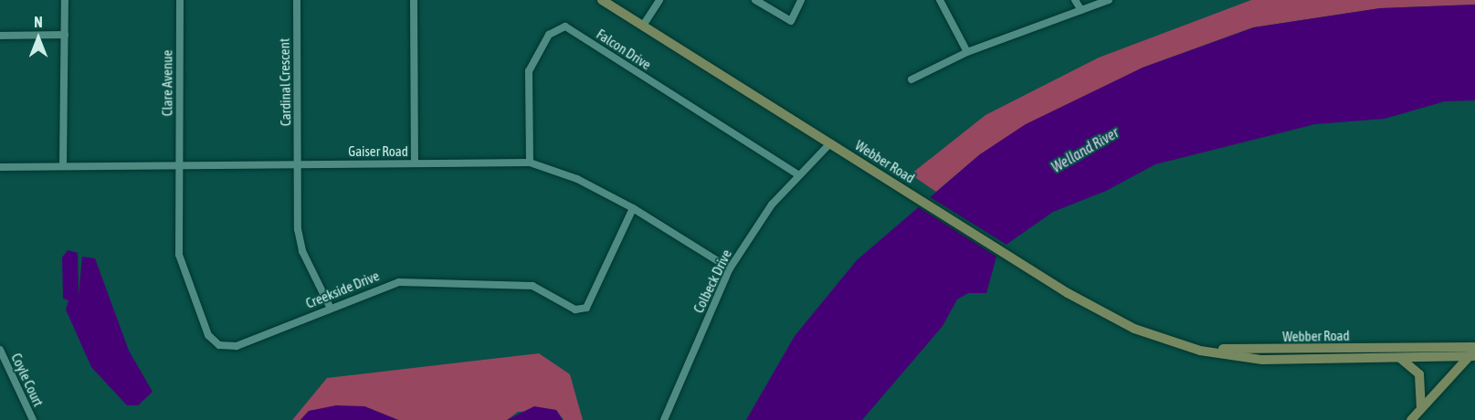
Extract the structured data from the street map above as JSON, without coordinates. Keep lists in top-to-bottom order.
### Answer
{
  "streets": {
    "main road": ["Webber Road"],
    "street": [
      "Falcon Drive",
      "Cardinal Crescent",
      "Clare Avenue",
      "Gaiser Road",
      "Colbeck Drive",
      "Creekside Drive",
      "Coyle Court"
    ]
  },
  "crossings": [
    ["Falcon Drive", "Gaiser Road"],
    ["Falcon Drive", "Colbeck Drive"],
    ["Cardinal Crescent", "Gaiser Road"],
    ["Cardinal Crescent", "Creekside Drive"],
    ["Clare Avenue", "Gaiser Road"],
    ["Clare Avenue", "Creekside Drive"],
    ["Gaiser Road", "Colbeck Drive"],
    ["Gaiser Road", "Creekside Drive"],
    ["Webber Road", "Colbeck Drive"]
  ],
  "water": ["Welland River"],
  "north": "top"
}
